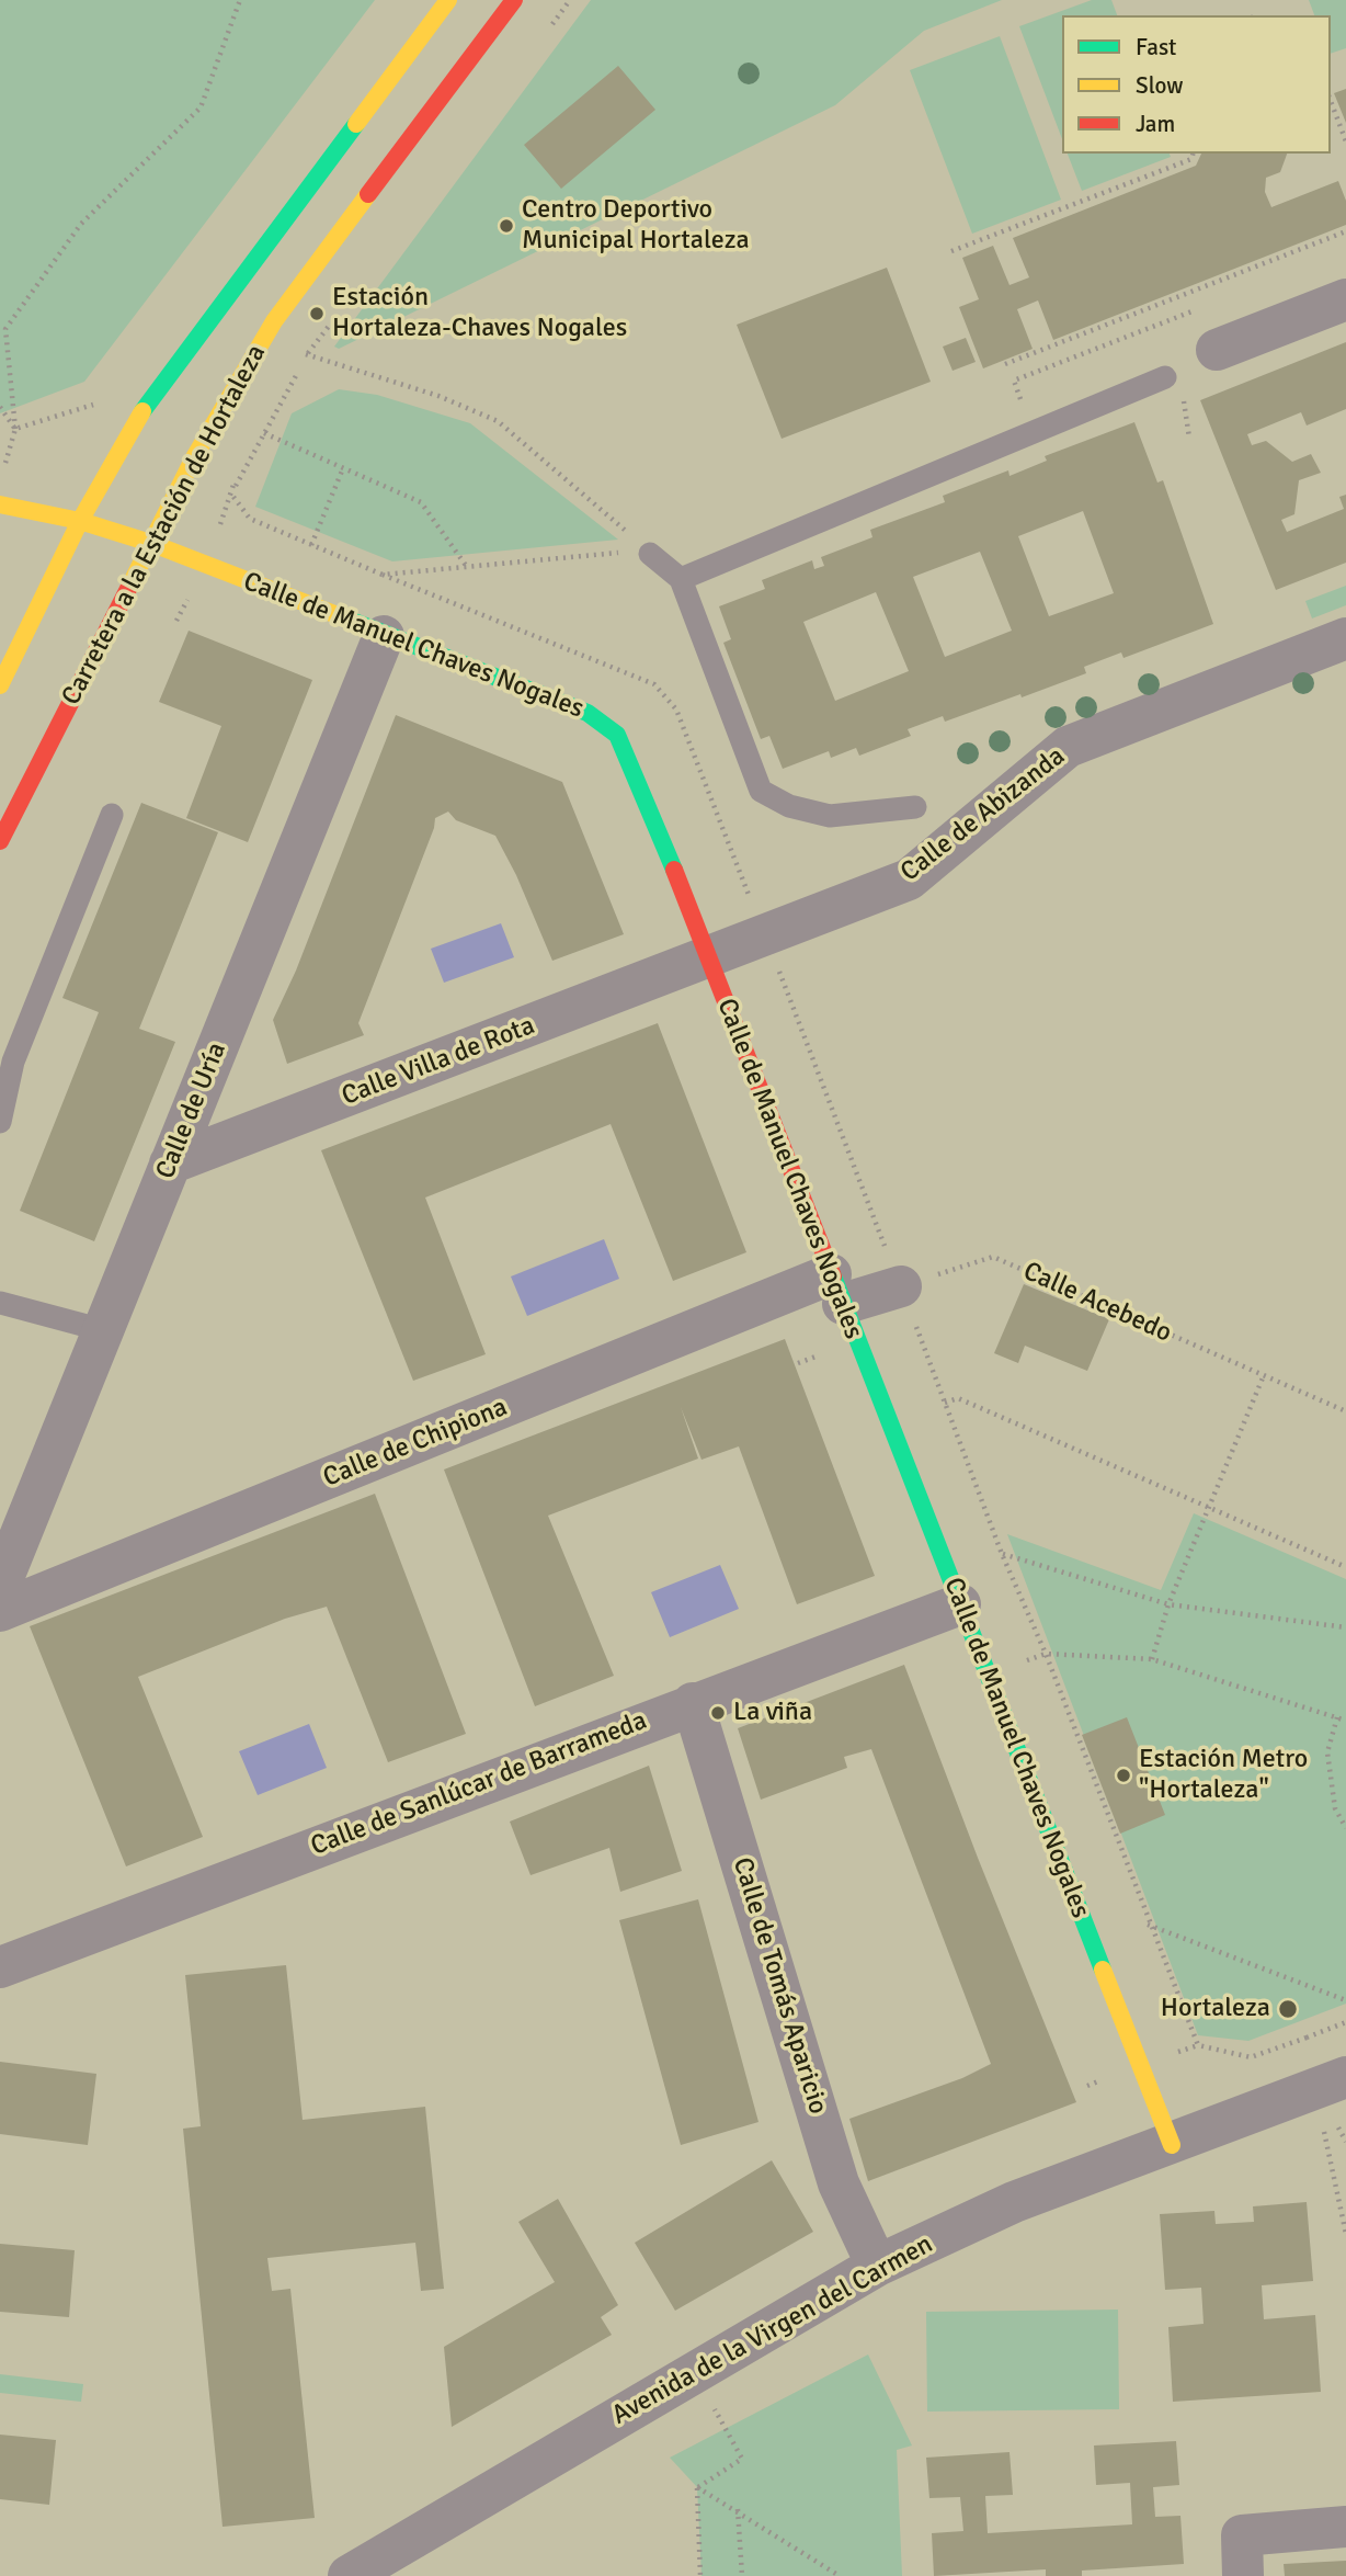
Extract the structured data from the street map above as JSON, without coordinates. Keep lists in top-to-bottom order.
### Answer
{
  "streets": {
    "street": [
      "Carretera a la Estación de Hortaleza",
      "Calle de Manuel Chaves Nogales",
      "Calle de Abizanda",
      "Calle Villa de Rota",
      "Calle de Uría",
      "Calle de Chipiona",
      "Calle de Sanlúcar de Barrameda",
      "Calle de Tomás Aparicio",
      "Avenida de la Virgen del Carmen"
    ],
    "path": ["Calle Acebedo"]
  },
  "crossings": [
    ["Carretera a la Estación de Hortaleza", "Calle de Manuel Chaves Nogales"],
    ["Calle de Manuel Chaves Nogales", "Calle de Abizanda"],
    ["Calle de Manuel Chaves Nogales", "Calle Villa de Rota"],
    ["Calle de Manuel Chaves Nogales", "Calle de Uría"],
    ["Calle de Manuel Chaves Nogales", "Calle de Chipiona"],
    ["Calle de Manuel Chaves Nogales", "Calle de Sanlúcar de Barrameda"],
    ["Calle de Manuel Chaves Nogales", "Avenida de la Virgen del Carmen"],
    ["Calle de Abizanda", "Calle Villa de Rota"],
    ["Calle Villa de Rota", "Calle de Uría"],
    ["Calle de Sanlúcar de Barrameda", "Calle de Tomás Aparicio"],
    ["Calle de Tomás Aparicio", "Avenida de la Virgen del Carmen"]
  ],
  "places": [
    "Centro Deportivo Municipal Hortaleza",
    "Estación Hortaleza-Chaves Nogales",
    "La viña",
    "Estación Metro \"Hortaleza\"",
    "Hortaleza"
  ],
  "legend": ["Fast", "Slow", "Jam"]
}
